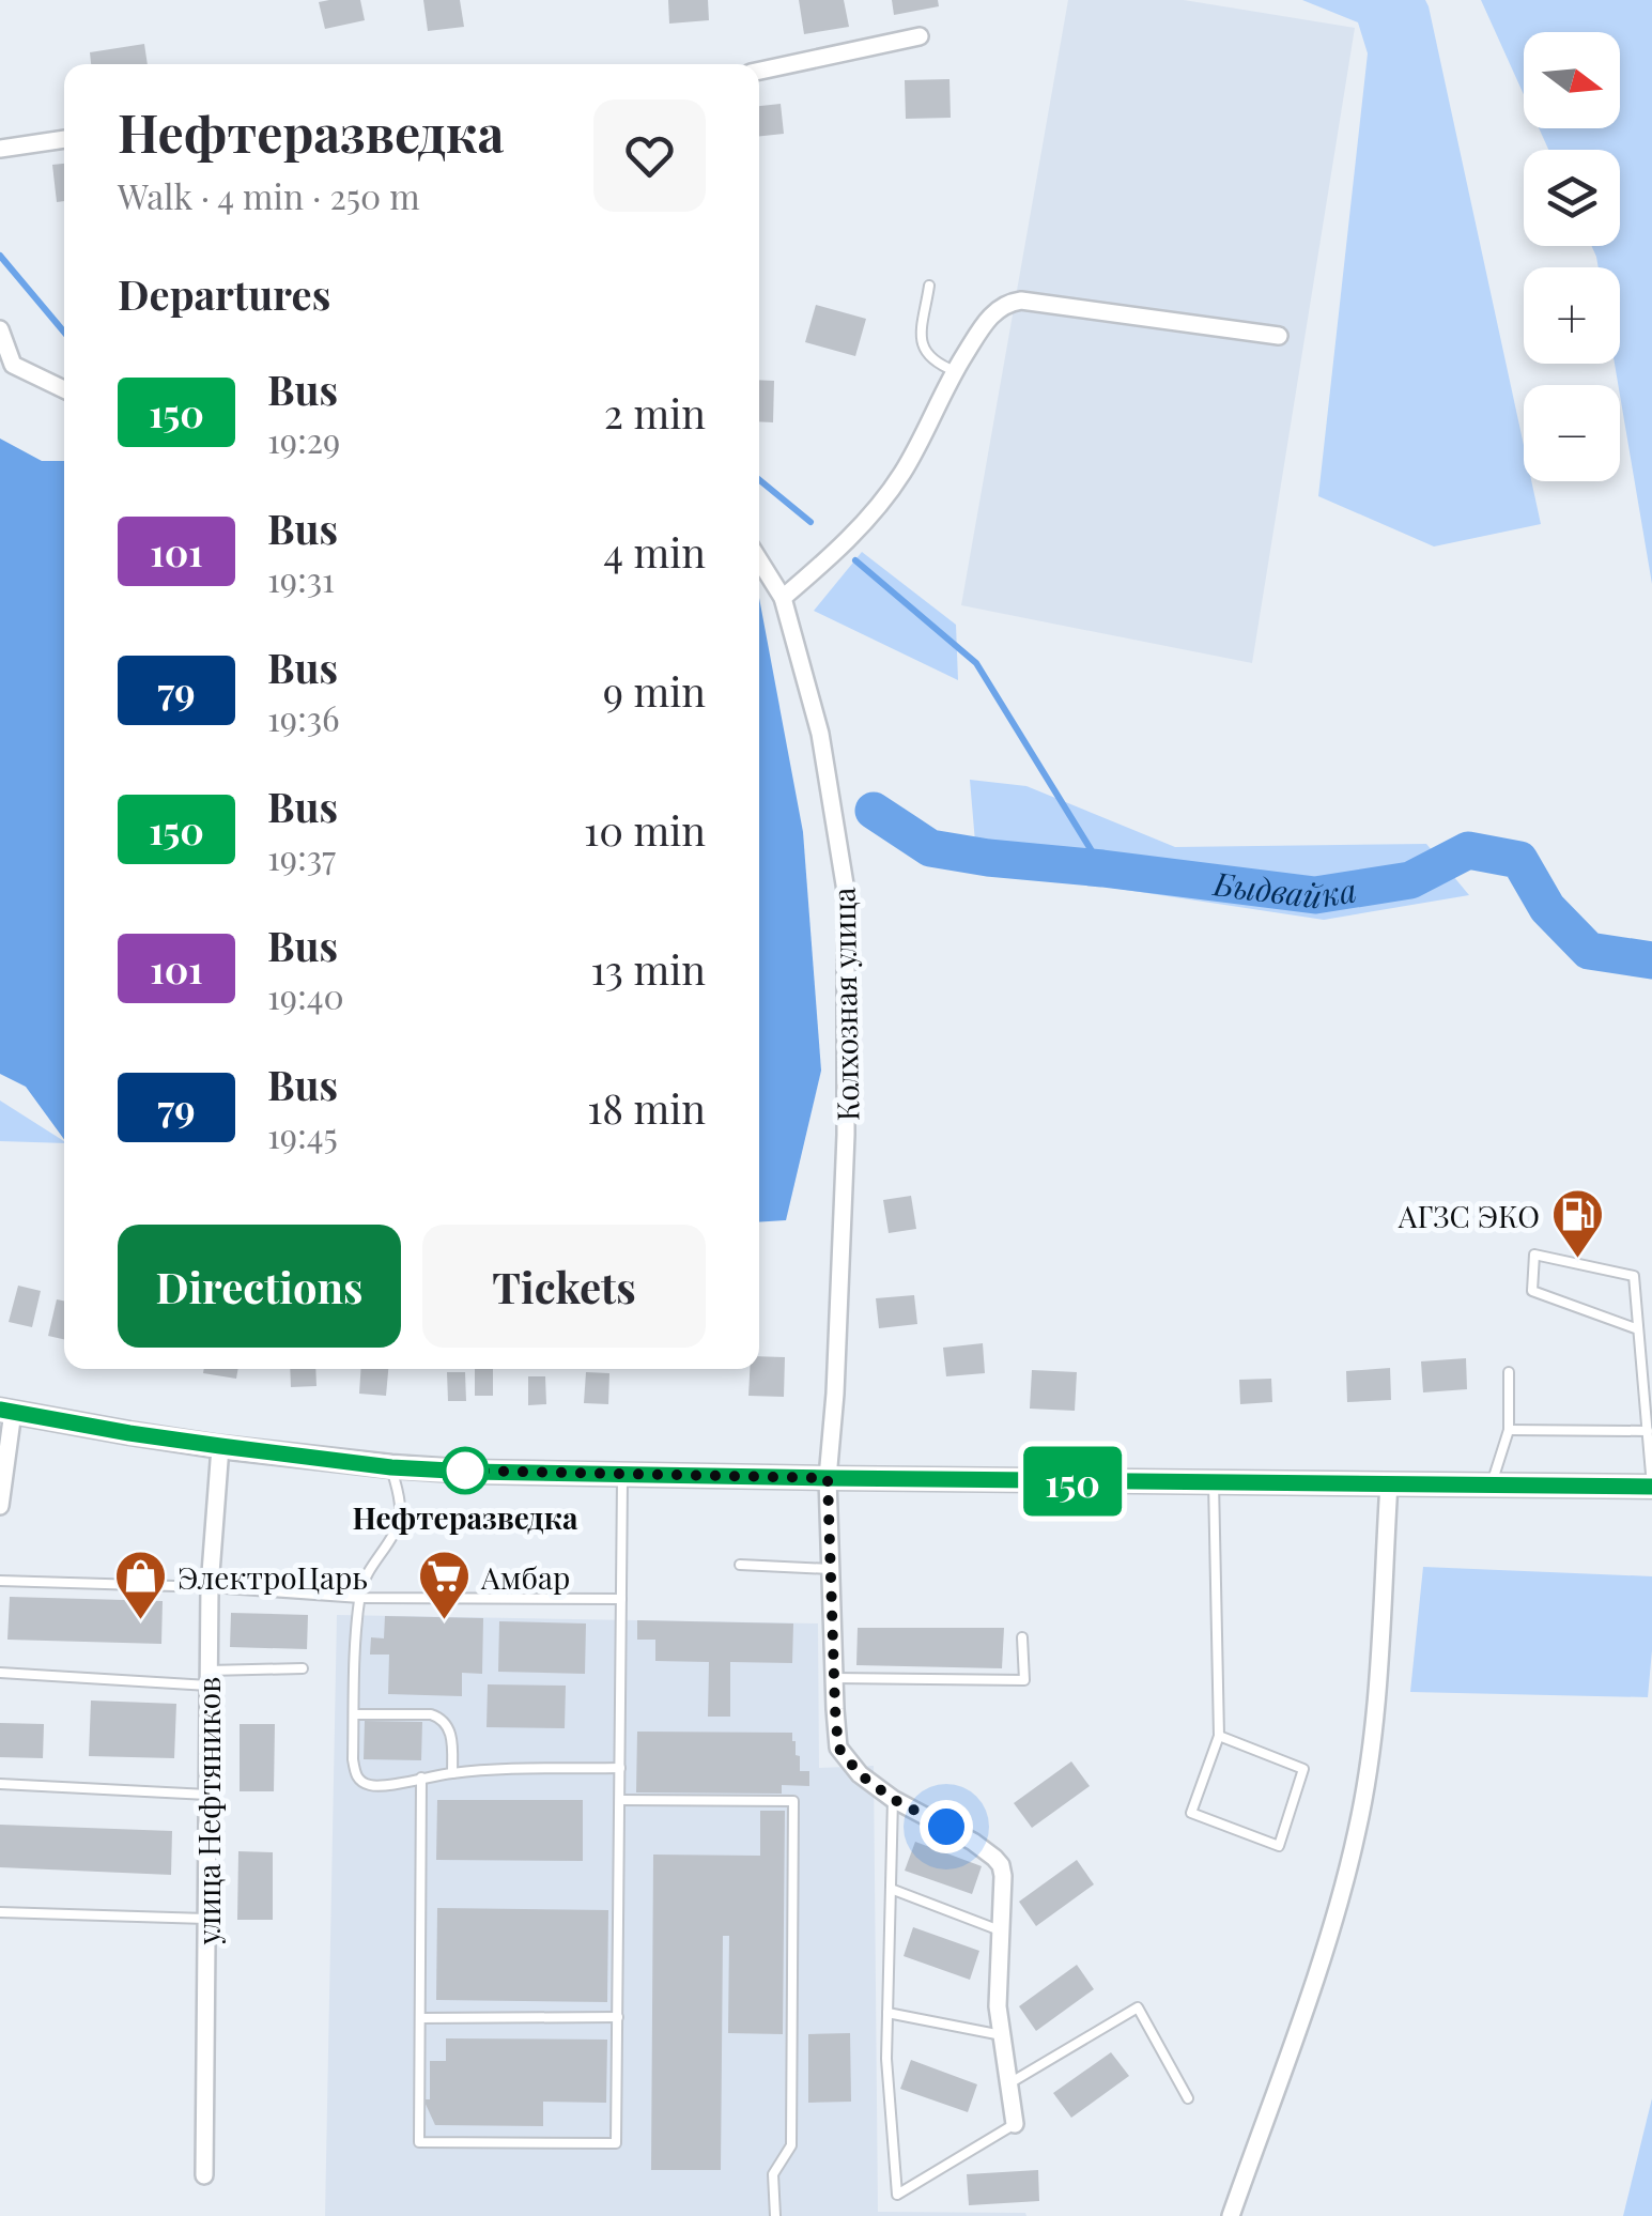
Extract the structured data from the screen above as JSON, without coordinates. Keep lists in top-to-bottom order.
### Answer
{
  "streets": {
    "street": ["Колхозная улица", "улица Нефтяников"]
  },
  "water": ["Быдвайка"],
  "places": {
    "fuel station": ["АГЗС ЭКО"],
    "other": ["Нефтеразведка"],
    "shop": ["ЭлектроЦарь"],
    "supermarket": ["Амбар"]
  },
  "lines": ["bus line 150"],
  "north": "right",
  "page": {
    "on_map": "150",
    "map_buttons": ["+", "−"],
    "heading": [
      ["Нефтеразведка", "Walk · 4 min · 250 m"],
      "Departures"
    ],
    "list": [
      {
        "mark": "150",
        "name": "Bus",
        "note": "19:29",
        "value": "2 min"
      },
      {
        "mark": "101",
        "name": "Bus",
        "note": "19:31",
        "value": "4 min"
      },
      {
        "mark": "79",
        "name": "Bus",
        "note": "19:36",
        "value": "9 min"
      },
      {
        "mark": "150",
        "name": "Bus",
        "note": "19:37",
        "value": "10 min"
      },
      {
        "mark": "101",
        "name": "Bus",
        "note": "19:40",
        "value": "13 min"
      },
      {
        "mark": "79",
        "name": "Bus",
        "note": "19:45",
        "value": "18 min"
      }
    ],
    "buttons": ["Directions", "Tickets"]
  }
}
